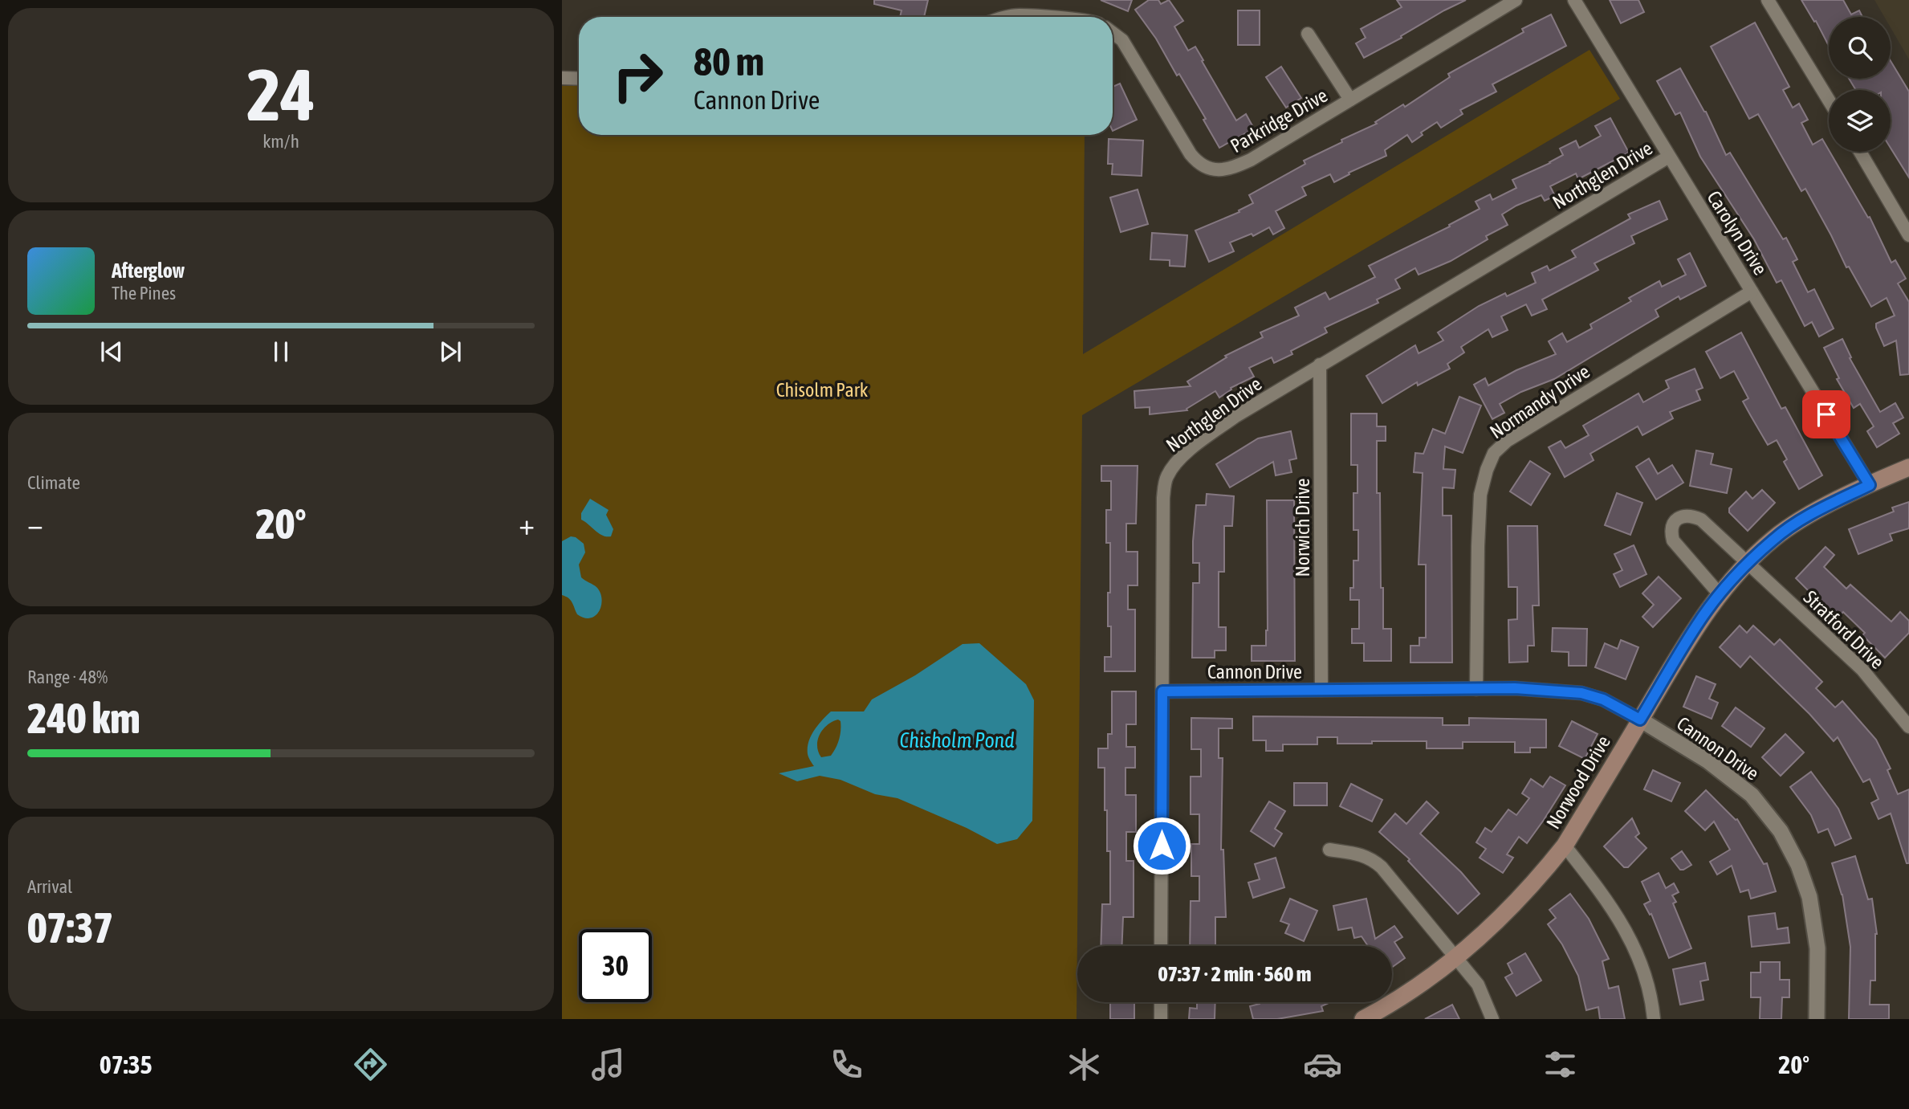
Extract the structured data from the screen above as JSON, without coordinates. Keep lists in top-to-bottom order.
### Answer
{
  "streets": {
    "main road": ["Norwood Drive"],
    "street": [
      "Parkridge Drive",
      "Northglen Drive",
      "Carolyn Drive",
      "Normandy Drive",
      "Norwich Drive",
      "Stratford Drive",
      "Cannon Drive"
    ]
  },
  "crossings": [
    ["Northglen Drive", "Carolyn Drive"],
    ["Northglen Drive", "Norwich Drive"],
    ["Northglen Drive", "Cannon Drive"],
    ["Carolyn Drive", "Normandy Drive"],
    ["Carolyn Drive", "Norwood Drive"],
    ["Normandy Drive", "Cannon Drive"],
    ["Norwich Drive", "Cannon Drive"],
    ["Stratford Drive", "Norwood Drive"],
    ["Cannon Drive", "Norwood Drive"]
  ],
  "water": ["Chisholm Pond"],
  "parks": ["Chisolm Park"],
  "page": {
    "tile": [
      ["24", "km/h"],
      "Climate",
      ["Range · 48%", "240 km"],
      ["Arrival", "07:37"]
    ],
    "turn": ["80 m", "Cannon Drive"],
    "song": ["Afterglow", "The Pines"],
    "heat": ["−", "20°", "+"],
    "limit": "30",
    "trip": "07:37 · 2 min · 560 m",
    "tabs": ["07:35", "20°"]
  }
}
